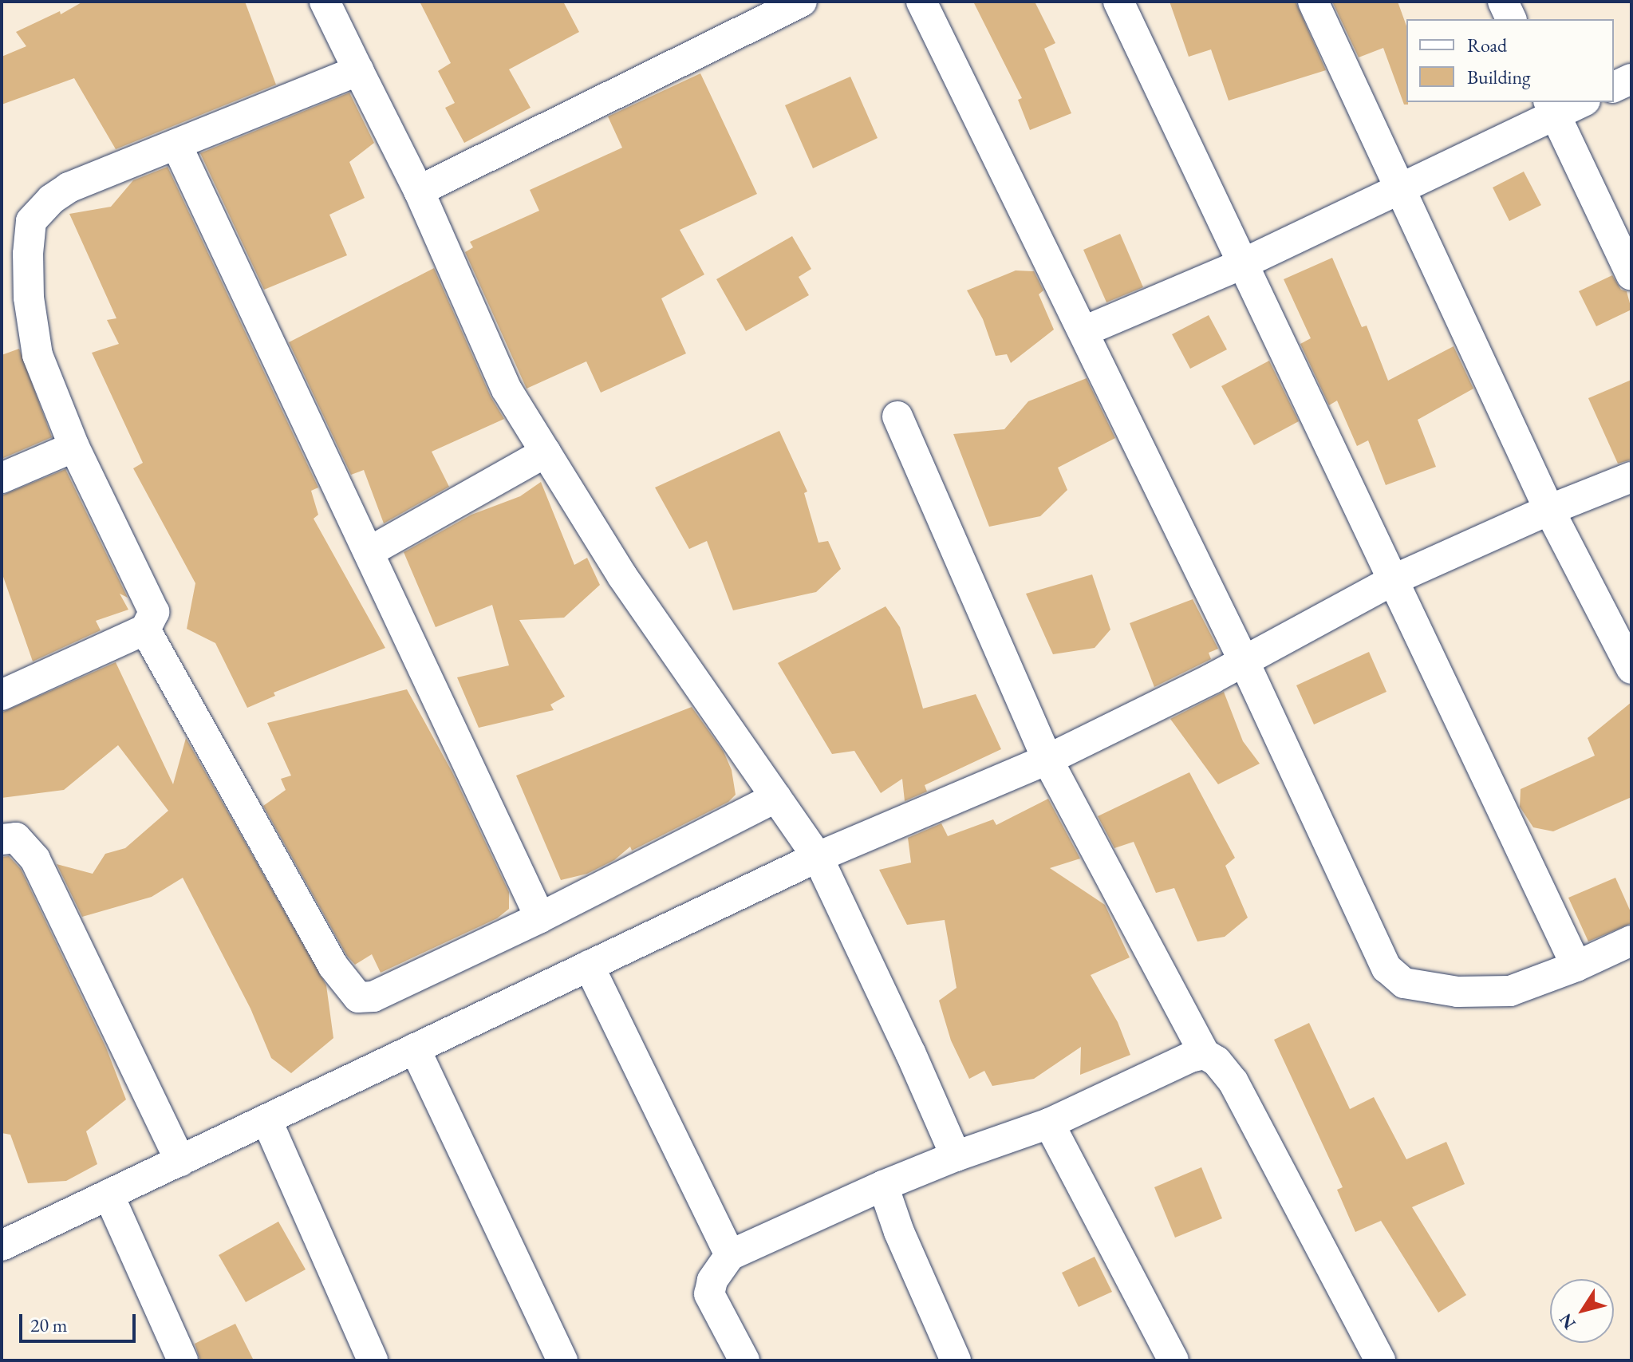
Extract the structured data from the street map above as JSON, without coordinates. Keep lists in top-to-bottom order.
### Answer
{
  "legend": ["Road", "Building"],
  "scale_bar": "20 m",
  "north": "bottom left"
}
